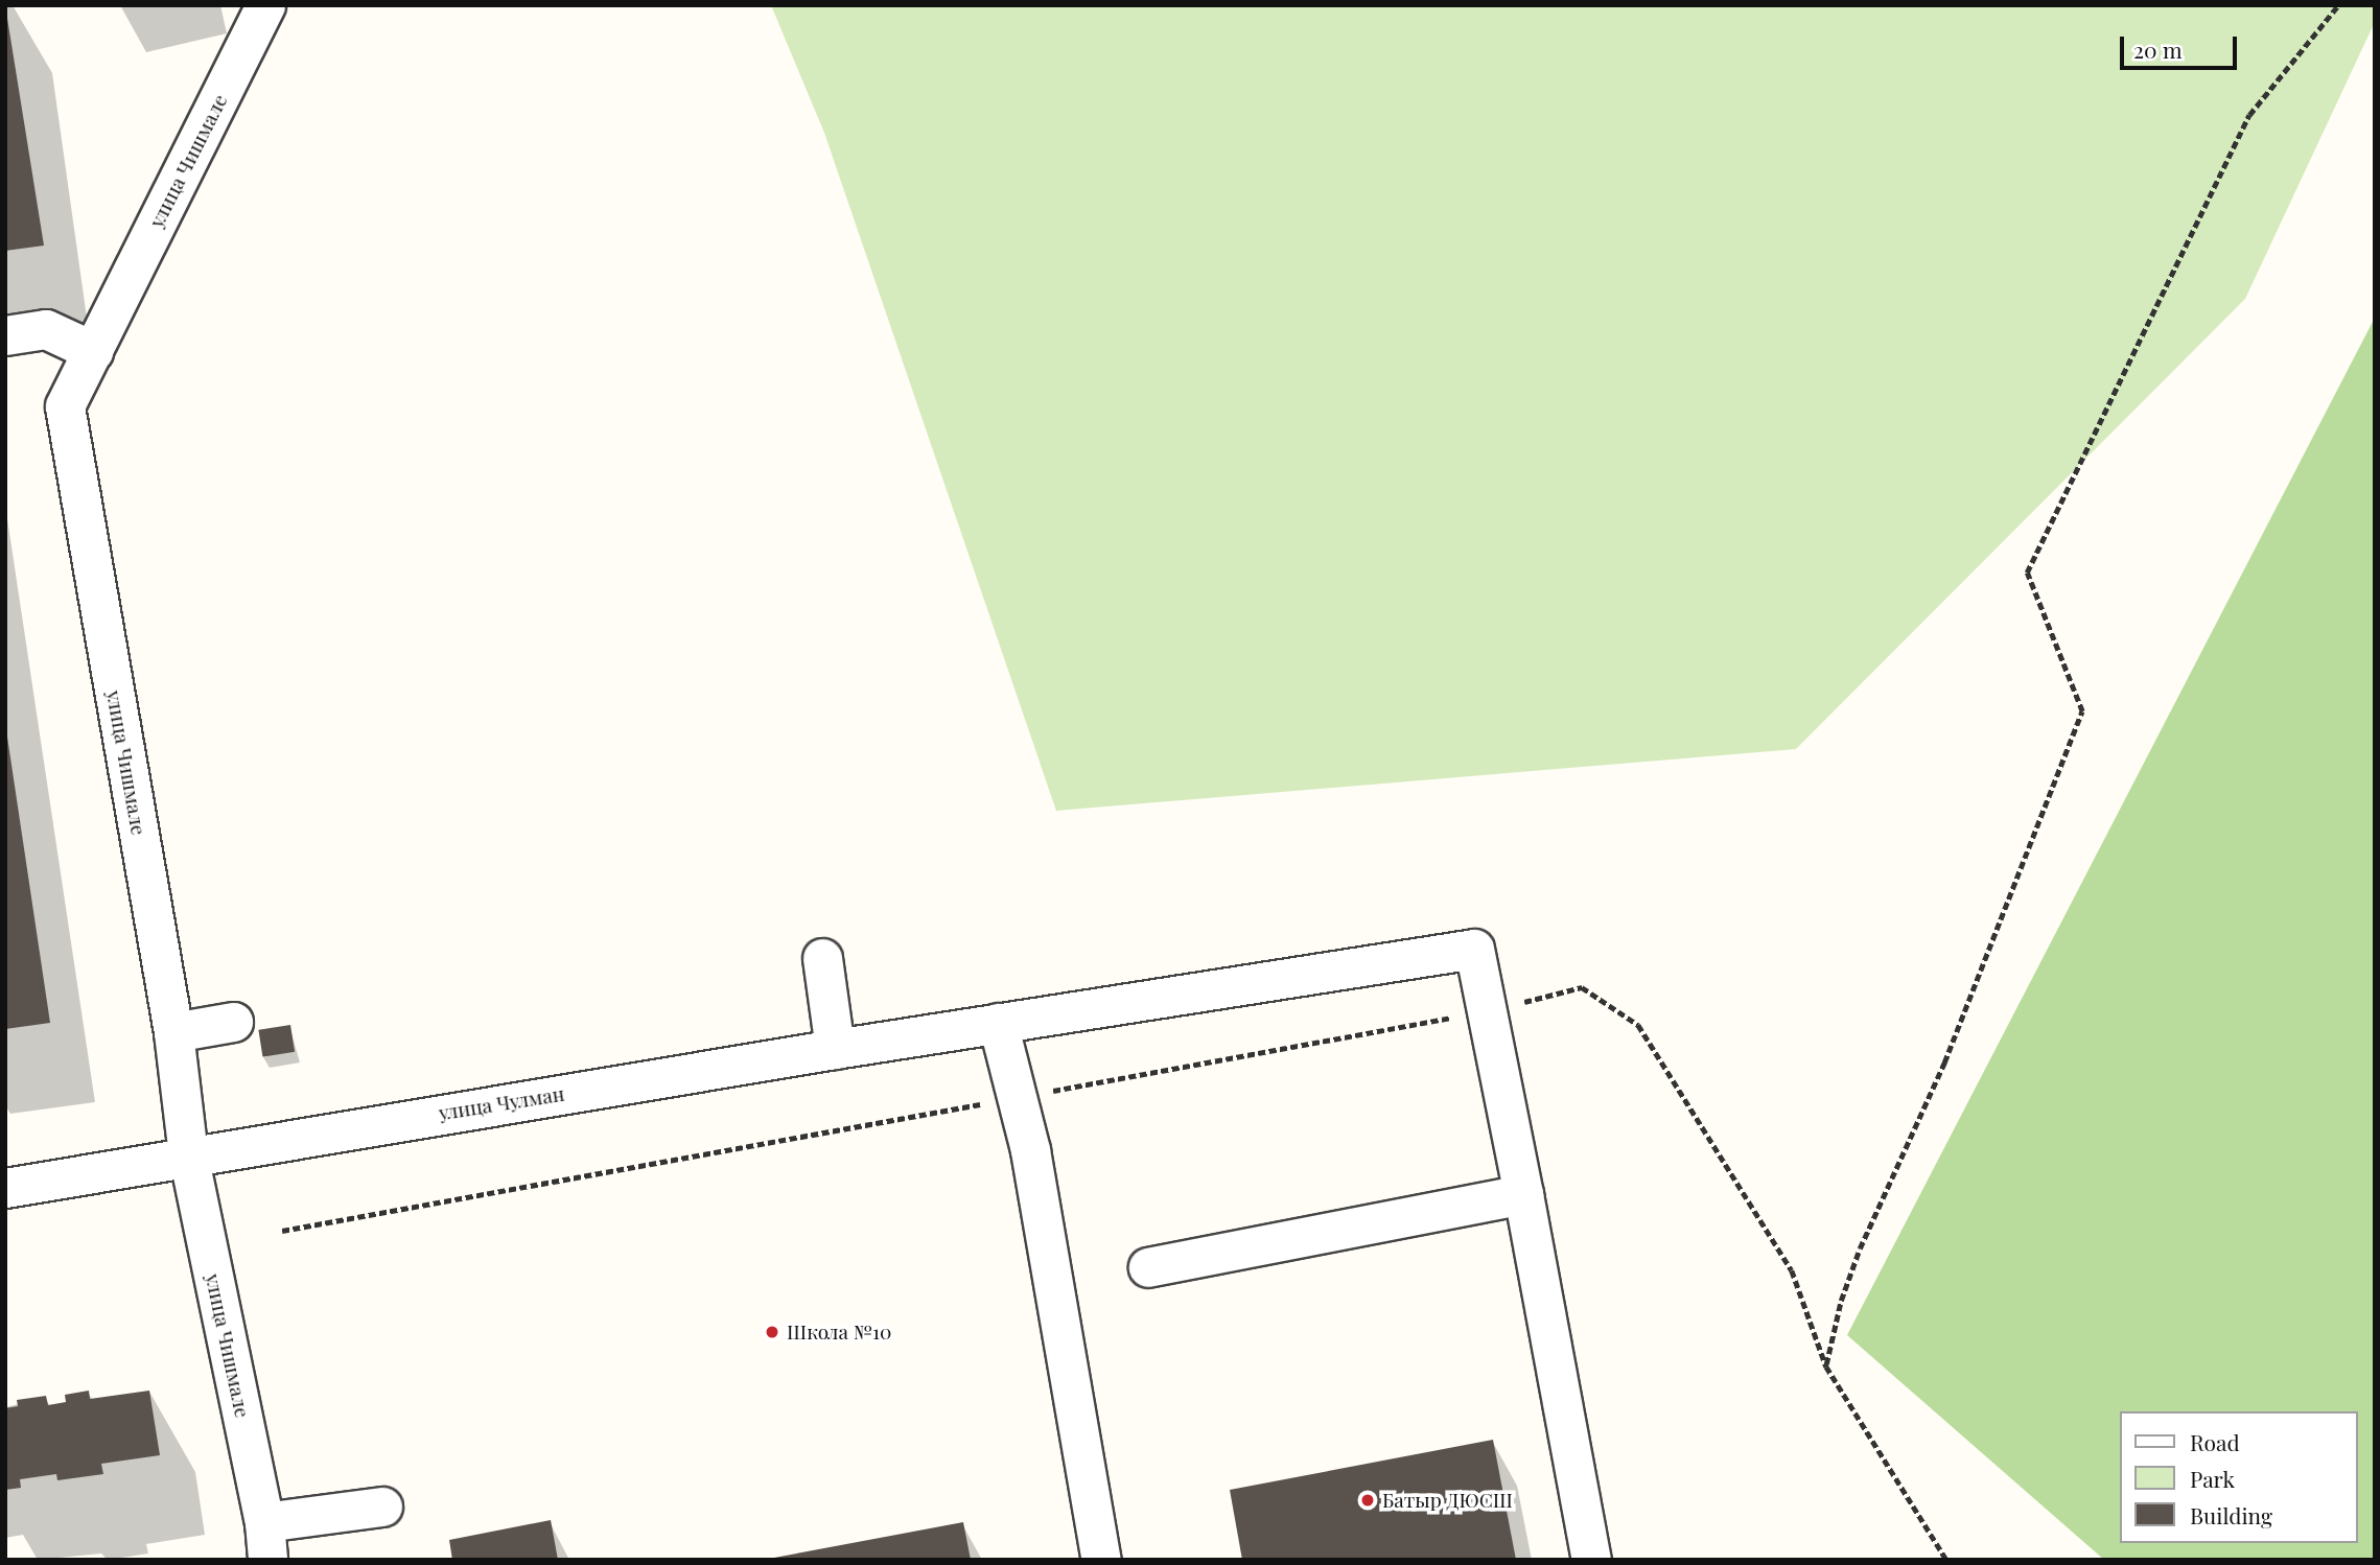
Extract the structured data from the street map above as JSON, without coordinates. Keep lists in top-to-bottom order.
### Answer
{
  "streets": {
    "street": ["улица Чишмале", "улица Чулман"]
  },
  "crossings": [
    ["улица Чишмале", "улица Чулман"]
  ],
  "places": ["Школа №10", "Батыр ДЮСШ"],
  "legend": ["Road", "Park", "Building"],
  "scale_bar": "20 m"
}
